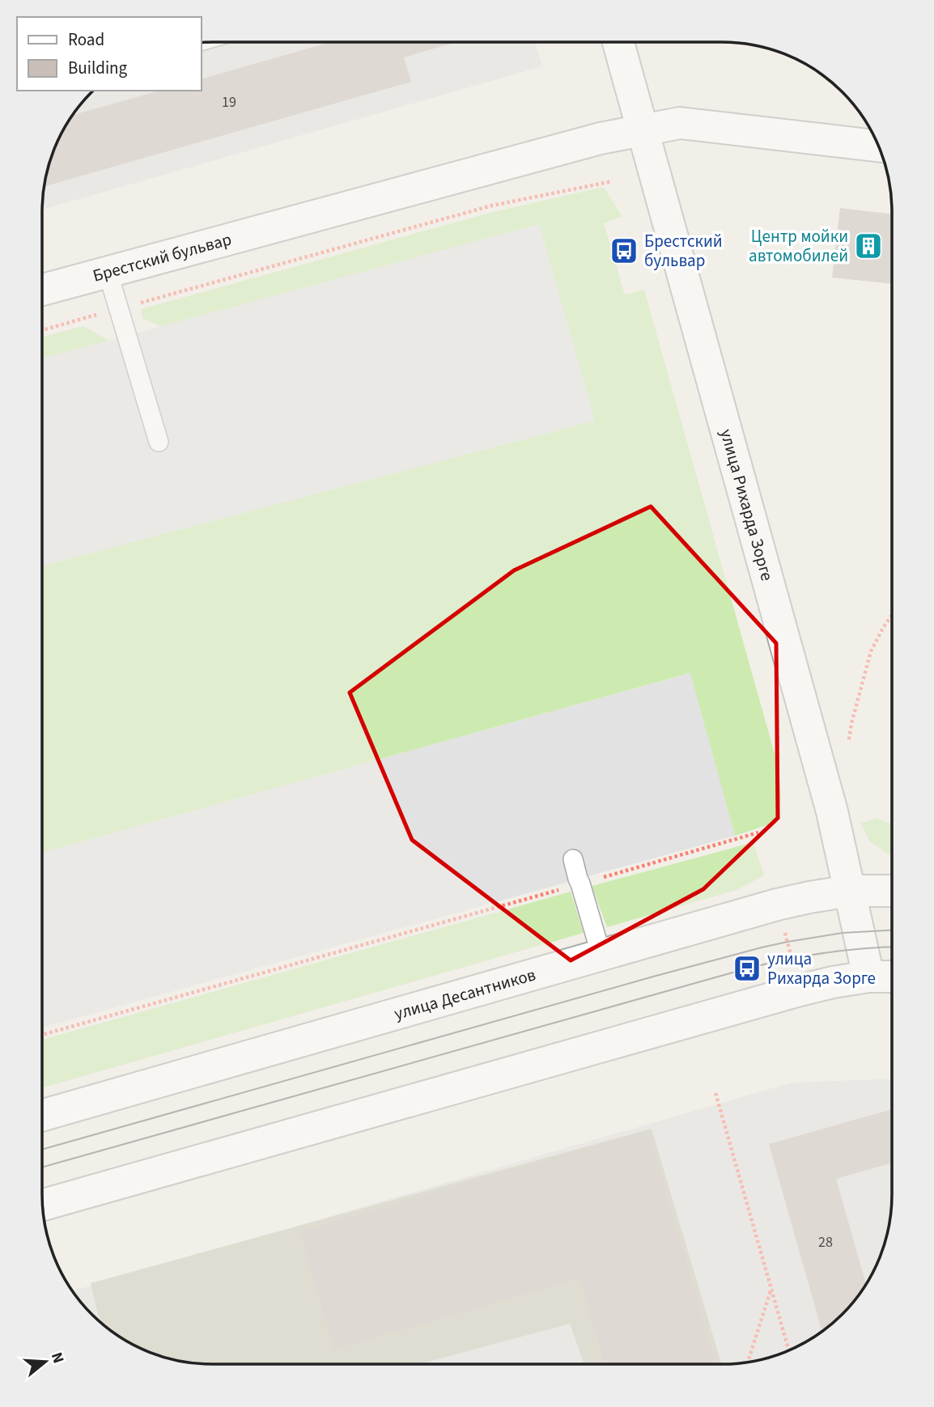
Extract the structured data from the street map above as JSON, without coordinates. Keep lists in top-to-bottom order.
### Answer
{
  "streets": {
    "street": ["Брестский бульвар", "улица Рихарда Зорге", "улица Десантников"]
  },
  "crossings": [
    ["Брестский бульвар", "улица Рихарда Зорге"],
    ["улица Рихарда Зорге", "улица Десантников"]
  ],
  "places": {
    "building": ["Центр мойки автомобилей"],
    "bus stop": ["Брестский бульвар", "улица Рихарда Зорге"]
  },
  "house_numbers": ["19", "28"],
  "legend": ["Road", "Building"],
  "north": "right"
}
